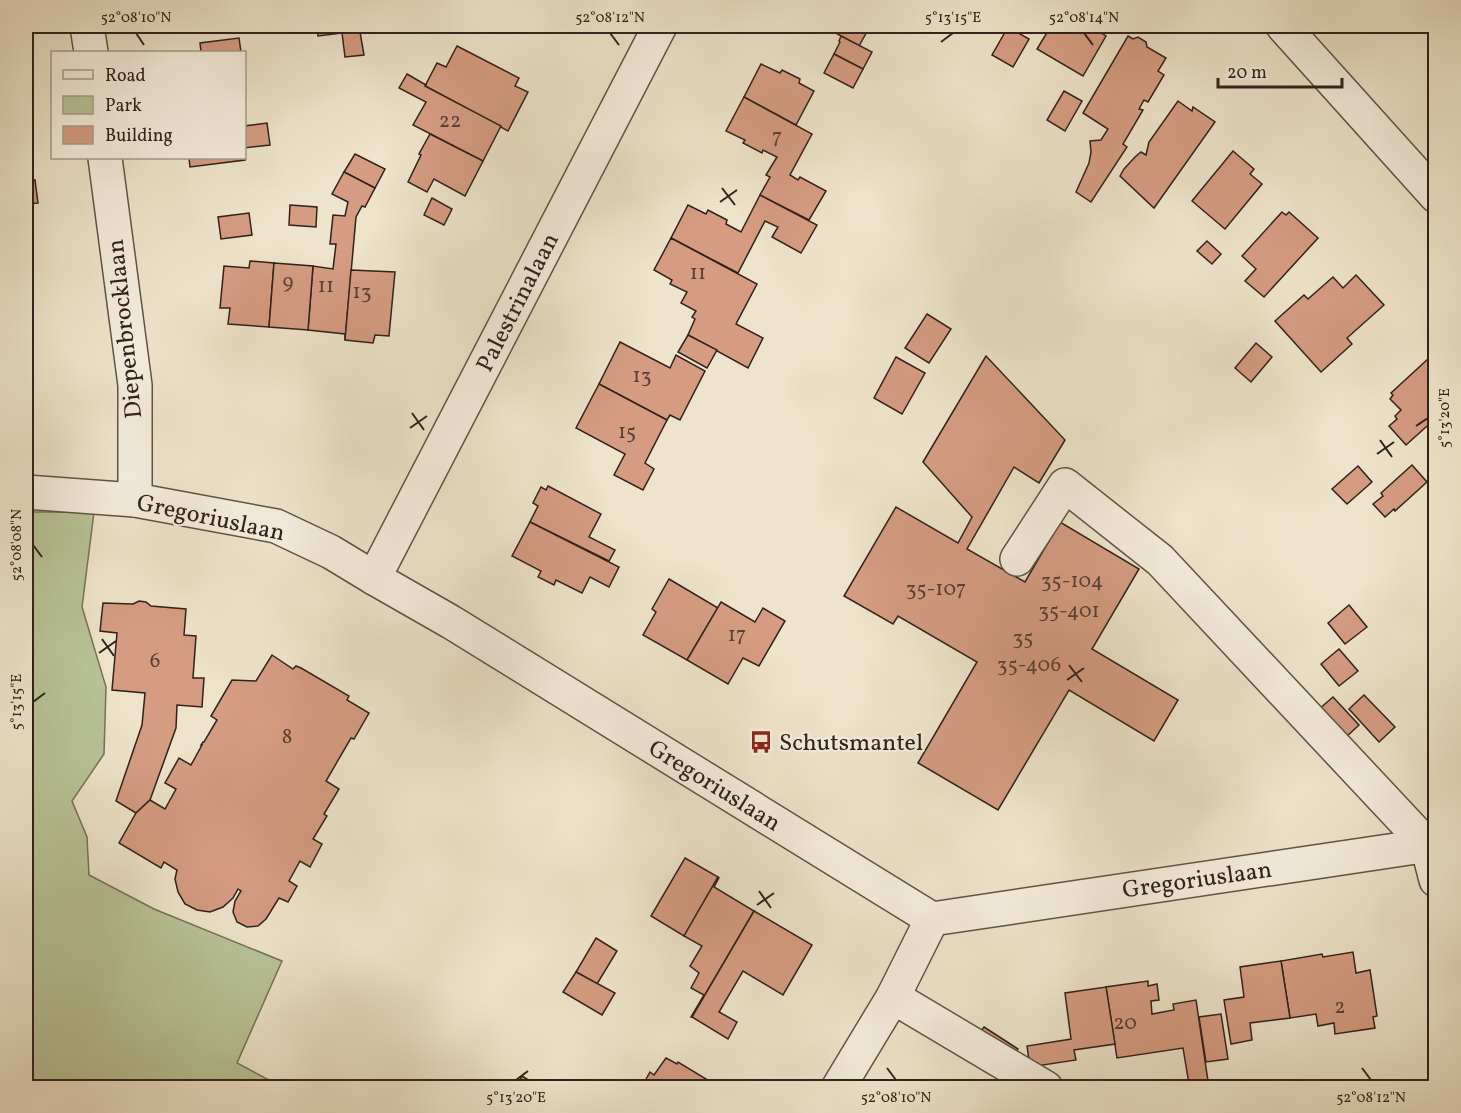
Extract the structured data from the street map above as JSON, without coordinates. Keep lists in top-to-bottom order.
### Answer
{
  "streets": {
    "street": ["Palestrinalaan", "Diepenbrocklaan", "Gregoriuslaan"]
  },
  "crossings": [
    ["Palestrinalaan", "Gregoriuslaan"],
    ["Diepenbrocklaan", "Gregoriuslaan"]
  ],
  "places": {
    "bus stop": ["Schutsmantel"]
  },
  "house_numbers": [
    "22",
    "7",
    "11",
    "9",
    "11",
    "13",
    "13",
    "15",
    "35-104",
    "35-107",
    "35-401",
    "17",
    "35",
    "6",
    "35-406",
    "8",
    "2",
    "20"
  ],
  "legend": ["Road", "Park", "Building"],
  "scale_bar": "20 m",
  "coordinates": [
    "52°08'10\"N",
    "52°08'12\"N",
    "5°13'15\"E",
    "52°08'14\"N",
    "5°13'20\"E",
    "52°08'08\"N"
  ]
}
